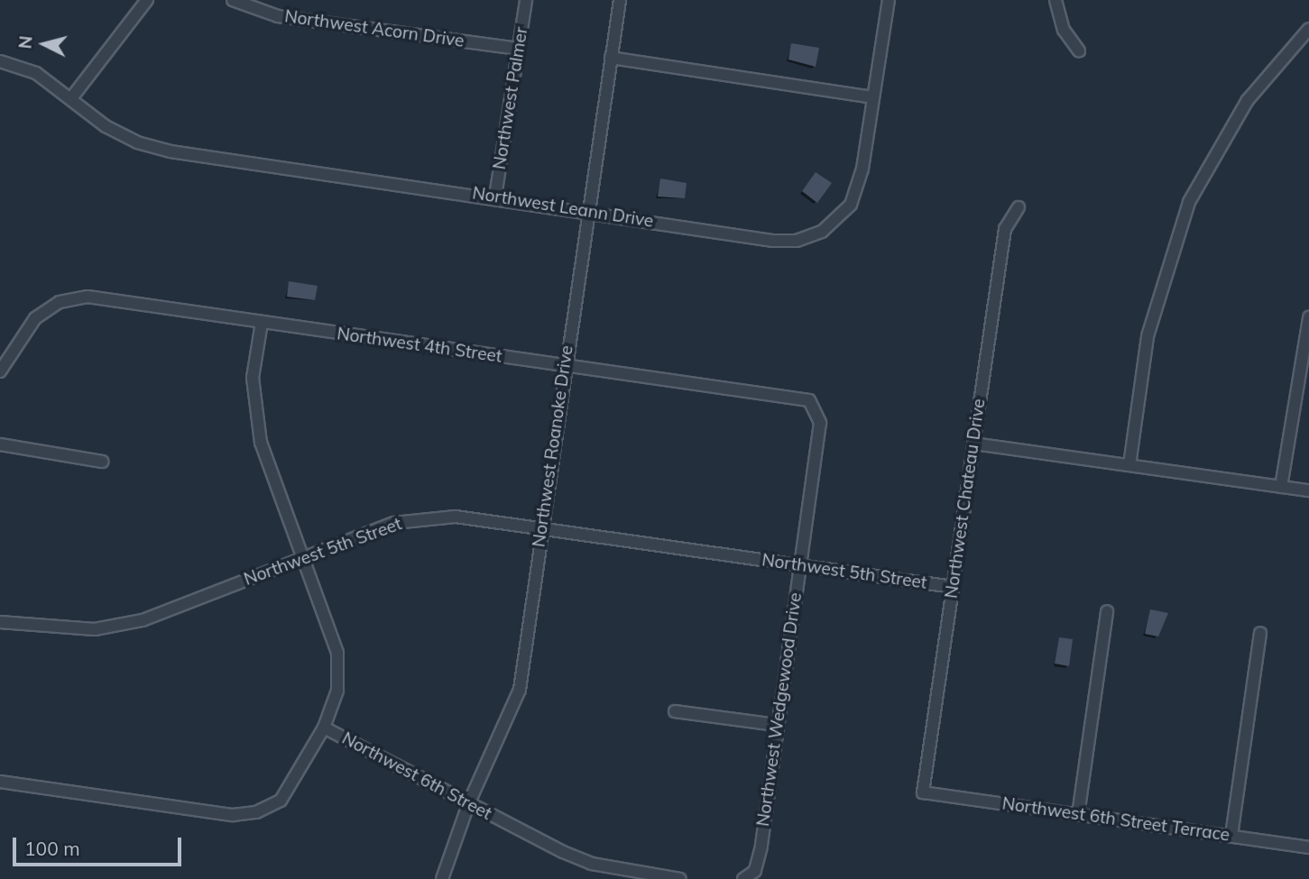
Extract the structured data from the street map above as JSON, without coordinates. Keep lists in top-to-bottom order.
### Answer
{
  "streets": {
    "street": [
      "Northwest Acorn Drive",
      "Northwest Palmer",
      "Northwest Leann Drive",
      "Northwest 4th Street",
      "Northwest Roanoke Drive",
      "Northwest Chateau Drive",
      "Northwest 5th Street",
      "Northwest Wedgewood Drive",
      "Northwest 6th Street",
      "Northwest 6th Street Terrace"
    ]
  },
  "crossings": [
    ["Northwest Acorn Drive", "Northwest Palmer"],
    ["Northwest Palmer", "Northwest Leann Drive"],
    ["Northwest Leann Drive", "Northwest Roanoke Drive"],
    ["Northwest 4th Street", "Northwest Roanoke Drive"],
    ["Northwest 4th Street", "Northwest Wedgewood Drive"],
    ["Northwest Roanoke Drive", "Northwest 5th Street"],
    ["Northwest Roanoke Drive", "Northwest 6th Street"],
    ["Northwest Chateau Drive", "Northwest 5th Street"],
    ["Northwest Chateau Drive", "Northwest 6th Street Terrace"],
    ["Northwest 5th Street", "Northwest Wedgewood Drive"]
  ],
  "scale_bar": "100 m",
  "north": "left"
}
